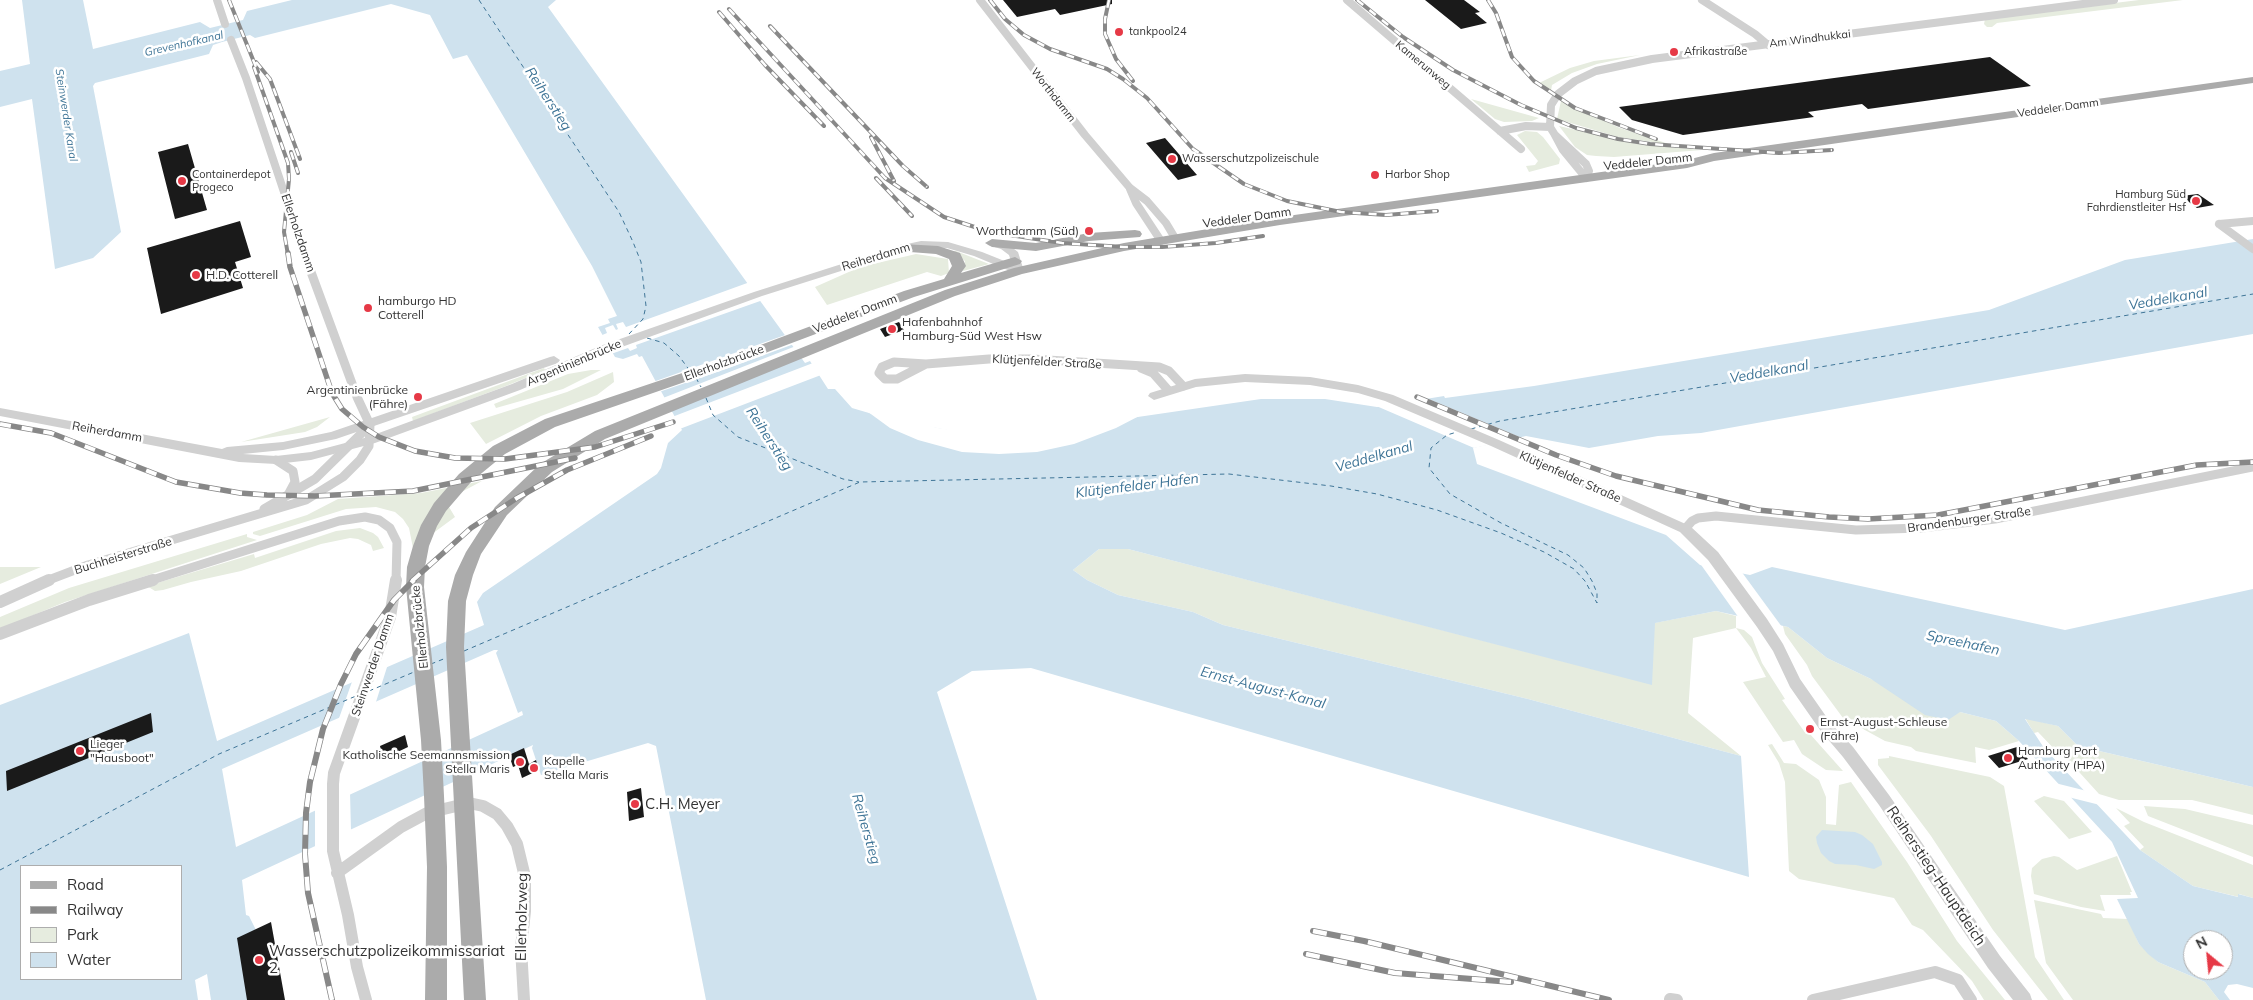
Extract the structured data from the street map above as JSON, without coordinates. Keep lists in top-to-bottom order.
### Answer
{
  "streets": {
    "main road": ["Veddeler Damm", "Ellerholzbrücke"],
    "street": [
      "Am Windhukkai",
      "Kamerunweg",
      "Worthdamm",
      "Ellerholzdamm",
      "Reiherdamm",
      "Klütjenfelder Straße",
      "Argentinienbrücke",
      "Brandenburger Straße",
      "Buchheisterstraße",
      "Steinwerder Damm",
      "Reiherstieg-Hauptdeich",
      "Ellerholzweg"
    ]
  },
  "crossings": [
    ["Worthdamm", "Veddeler Damm"],
    ["Veddeler Damm", "Reiherdamm"],
    ["Veddeler Damm", "Ellerholzbrücke"],
    ["Ellerholzdamm", "Reiherdamm"],
    ["Ellerholzdamm", "Argentinienbrücke"],
    ["Ellerholzdamm", "Buchheisterstraße"],
    ["Reiherdamm", "Argentinienbrücke"],
    ["Reiherdamm", "Buchheisterstraße"],
    ["Klütjenfelder Straße", "Brandenburger Straße"],
    ["Klütjenfelder Straße", "Reiherstieg-Hauptdeich"],
    ["Argentinienbrücke", "Buchheisterstraße"],
    ["Steinwerder Damm", "Ellerholzweg"]
  ],
  "water": [
    "Grevenhofkanal",
    "Reiherstieg",
    "Steinwerder Kanal",
    "Veddelkanal",
    "Klütjenfelder Hafen",
    "Spreehafen",
    "Ernst-August-Kanal"
  ],
  "places": [
    "tankpool24",
    "Afrikastraße",
    "Wasserschutzpolizeischule",
    "Harbor Shop",
    "Containerdepot Progeco",
    "Hamburg Süd Fahrdienstleiter Hsf",
    "Worthdamm (Süd)",
    "H.D. Cotterell",
    "hamburgo HD Cotterell",
    "Hafenbahnhof Hamburg-Süd West Hsw",
    "Argentinienbrücke (Fähre)",
    "Ernst-August-Schleuse (Fähre)",
    "Lieger \"Hausboot\"",
    "Hamburg Port Authority (HPA)",
    "Katholische Seemannsmission Stella Maris",
    "Kapelle Stella Maris",
    "C.H. Meyer",
    "Wasserschutzpolizeikommissariat 2"
  ],
  "legend": [
    "Road",
    "Railway",
    "Park",
    "Water"
  ],
  "north": "top left"
}
